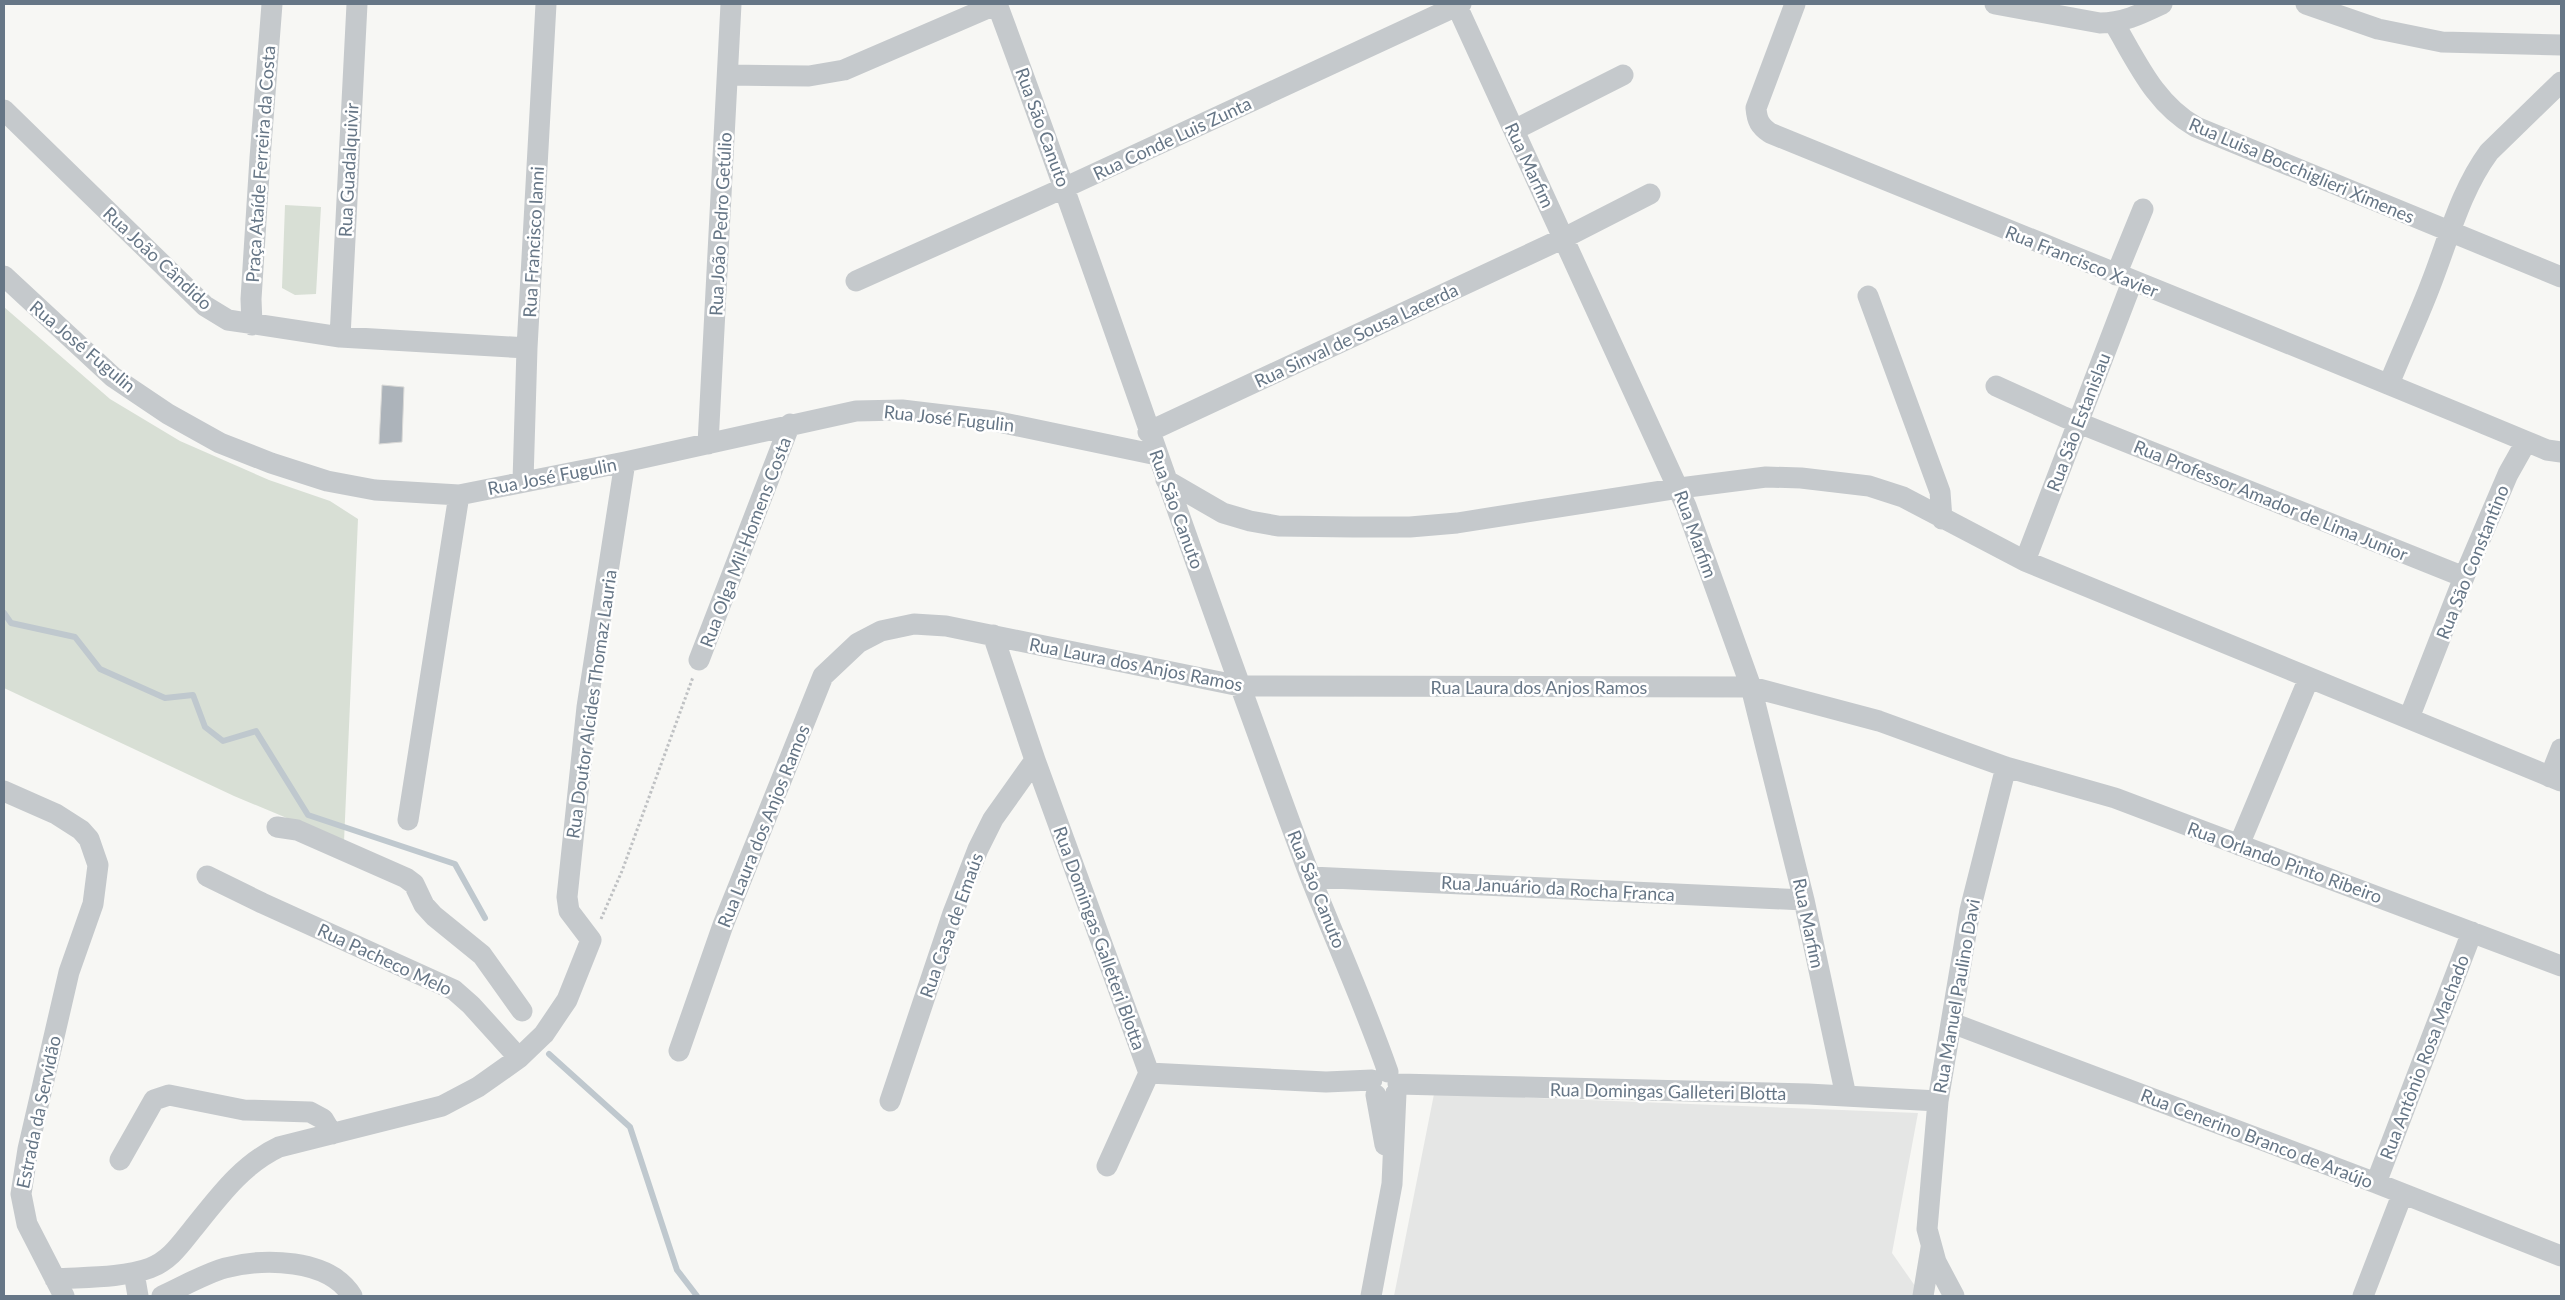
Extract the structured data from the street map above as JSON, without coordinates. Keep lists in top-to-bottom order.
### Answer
{
  "streets": {
    "street": [
      "Rua São Canuto",
      "Rua Conde Luis Zunta",
      "Praça Ataíde Ferreira da Costa",
      "Rua Marfim",
      "Rua Guadalquivir",
      "Rua Luisa Bocchiglieri Ximenes",
      "Rua João Pedro Getúlio",
      "Rua Francisco Ianni",
      "Rua João Cândido",
      "Rua Francisco Xavier",
      "Rua Sinval de Sousa Lacerda",
      "Rua José Fugulin",
      "Rua São Estanislau",
      "Rua Professor Amador de Lima Junior",
      "Rua Olga Mil-Homens Costa",
      "Rua São Constantino",
      "Rua Laura dos Anjos Ramos",
      "Rua Doutor Alcides Thomaz Lauria",
      "Rua Orlando Pinto Ribeiro",
      "Rua Januário da Rocha Franca",
      "Rua Casa de Emaús",
      "Rua Domingas Galleteri Blotta",
      "Rua Pacheco Melo",
      "Rua Manuel Paulino Davi",
      "Rua Antônio Rosa Machado",
      "Estrada da Servidão",
      "Rua Cenerino Branco de Araújo"
    ]
  },
  "crossings": [
    ["Rua São Canuto", "Rua Conde Luis Zunta"],
    ["Rua São Canuto", "Rua Sinval de Sousa Lacerda"],
    ["Rua São Canuto", "Rua José Fugulin"],
    ["Rua São Canuto", "Rua Laura dos Anjos Ramos"],
    ["Rua São Canuto", "Rua Januário da Rocha Franca"],
    ["Rua São Canuto", "Rua Domingas Galleteri Blotta"],
    ["Rua Conde Luis Zunta", "Rua Marfim"],
    ["Praça Ataíde Ferreira da Costa", "Rua João Cândido"],
    ["Rua Marfim", "Rua Sinval de Sousa Lacerda"],
    ["Rua Marfim", "Rua Laura dos Anjos Ramos"],
    ["Rua Marfim", "Rua Januário da Rocha Franca"],
    ["Rua Marfim", "Rua Domingas Galleteri Blotta"],
    ["Rua Guadalquivir", "Rua João Cândido"],
    ["Rua João Pedro Getúlio", "Rua José Fugulin"],
    ["Rua Francisco Ianni", "Rua João Cândido"],
    ["Rua Francisco Ianni", "Rua José Fugulin"],
    ["Rua Francisco Xavier", "Rua São Estanislau"],
    ["Rua Francisco Xavier", "Rua São Constantino"],
    ["Rua José Fugulin", "Rua Olga Mil-Homens Costa"],
    ["Rua José Fugulin", "Rua Doutor Alcides Thomaz Lauria"],
    ["Rua São Estanislau", "Rua Professor Amador de Lima Junior"],
    ["Rua Professor Amador de Lima Junior", "Rua São Constantino"],
    ["Rua Laura dos Anjos Ramos", "Rua Orlando Pinto Ribeiro"],
    ["Rua Laura dos Anjos Ramos", "Rua Domingas Galleteri Blotta"],
    ["Rua Laura dos Anjos Ramos", "Rua Manuel Paulino Davi"],
    ["Rua Doutor Alcides Thomaz Lauria", "Estrada da Servidão"],
    ["Rua Orlando Pinto Ribeiro", "Rua Manuel Paulino Davi"],
    ["Rua Orlando Pinto Ribeiro", "Rua Antônio Rosa Machado"],
    ["Rua Casa de Emaús", "Rua Domingas Galleteri Blotta"],
    ["Rua Domingas Galleteri Blotta", "Rua Manuel Paulino Davi"],
    ["Rua Pacheco Melo", "Estrada da Servidão"],
    ["Rua Manuel Paulino Davi", "Rua Cenerino Branco de Araújo"],
    ["Rua Antônio Rosa Machado", "Rua Cenerino Branco de Araújo"]
  ]
}
